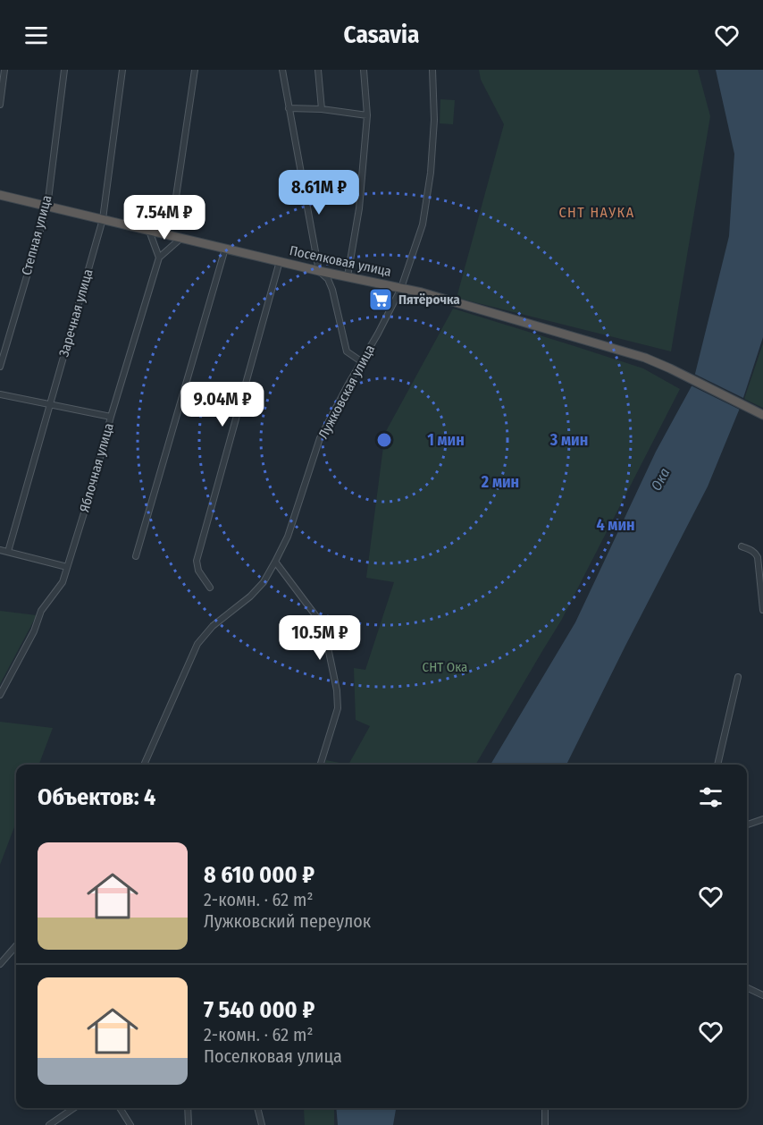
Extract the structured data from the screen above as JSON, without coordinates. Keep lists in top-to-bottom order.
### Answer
{
  "streets": {
    "highway": ["Поселковая улица"],
    "street": [
      "Степная улица",
      "Заречная улица",
      "Лужковская улица",
      "Яблочная улица"
    ]
  },
  "crossings": [
    ["Степная улица", "Поселковая улица"],
    ["Поселковая улица", "Заречная улица"],
    ["Поселковая улица", "Лужковская улица"]
  ],
  "districts": ["СНТ НАУКА"],
  "water": ["Ока"],
  "parks": ["СНТ Ока"],
  "places": {
    "supermarket": ["Пятёрочка"]
  },
  "page": {
    "header": "Casavia",
    "price": [
      "8.61M ₽",
      "7.54M ₽",
      "9.04M ₽",
      "10.5M ₽"
    ],
    "heading": "Объектов: 4",
    "list": [
      {
        "name": "8 610 000 ₽",
        "note": "2-комн. · 62 m² · Лужковский переулок"
      },
      {
        "name": "7 540 000 ₽",
        "note": "2-комн. · 62 m² · Поселковая улица"
      }
    ]
  },
  "rings": [
    "1 мин",
    "3 мин",
    "2 мин",
    "4 мин"
  ]
}
